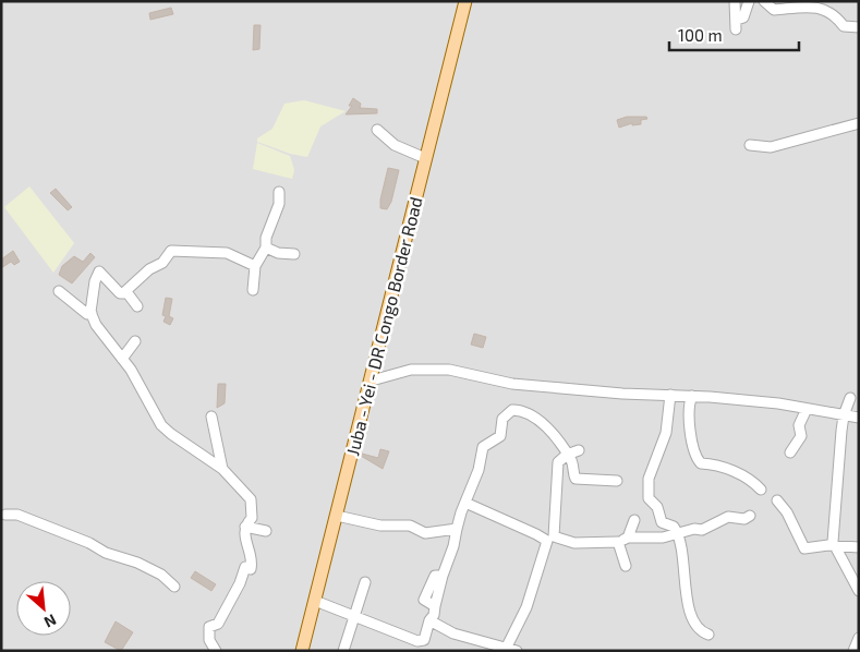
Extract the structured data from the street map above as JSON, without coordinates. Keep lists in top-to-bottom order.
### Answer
{
  "streets": {
    "main road": ["Juba - Yei - DR Congo Border Road"]
  },
  "scale_bar": "100 m",
  "north": "bottom right"
}
